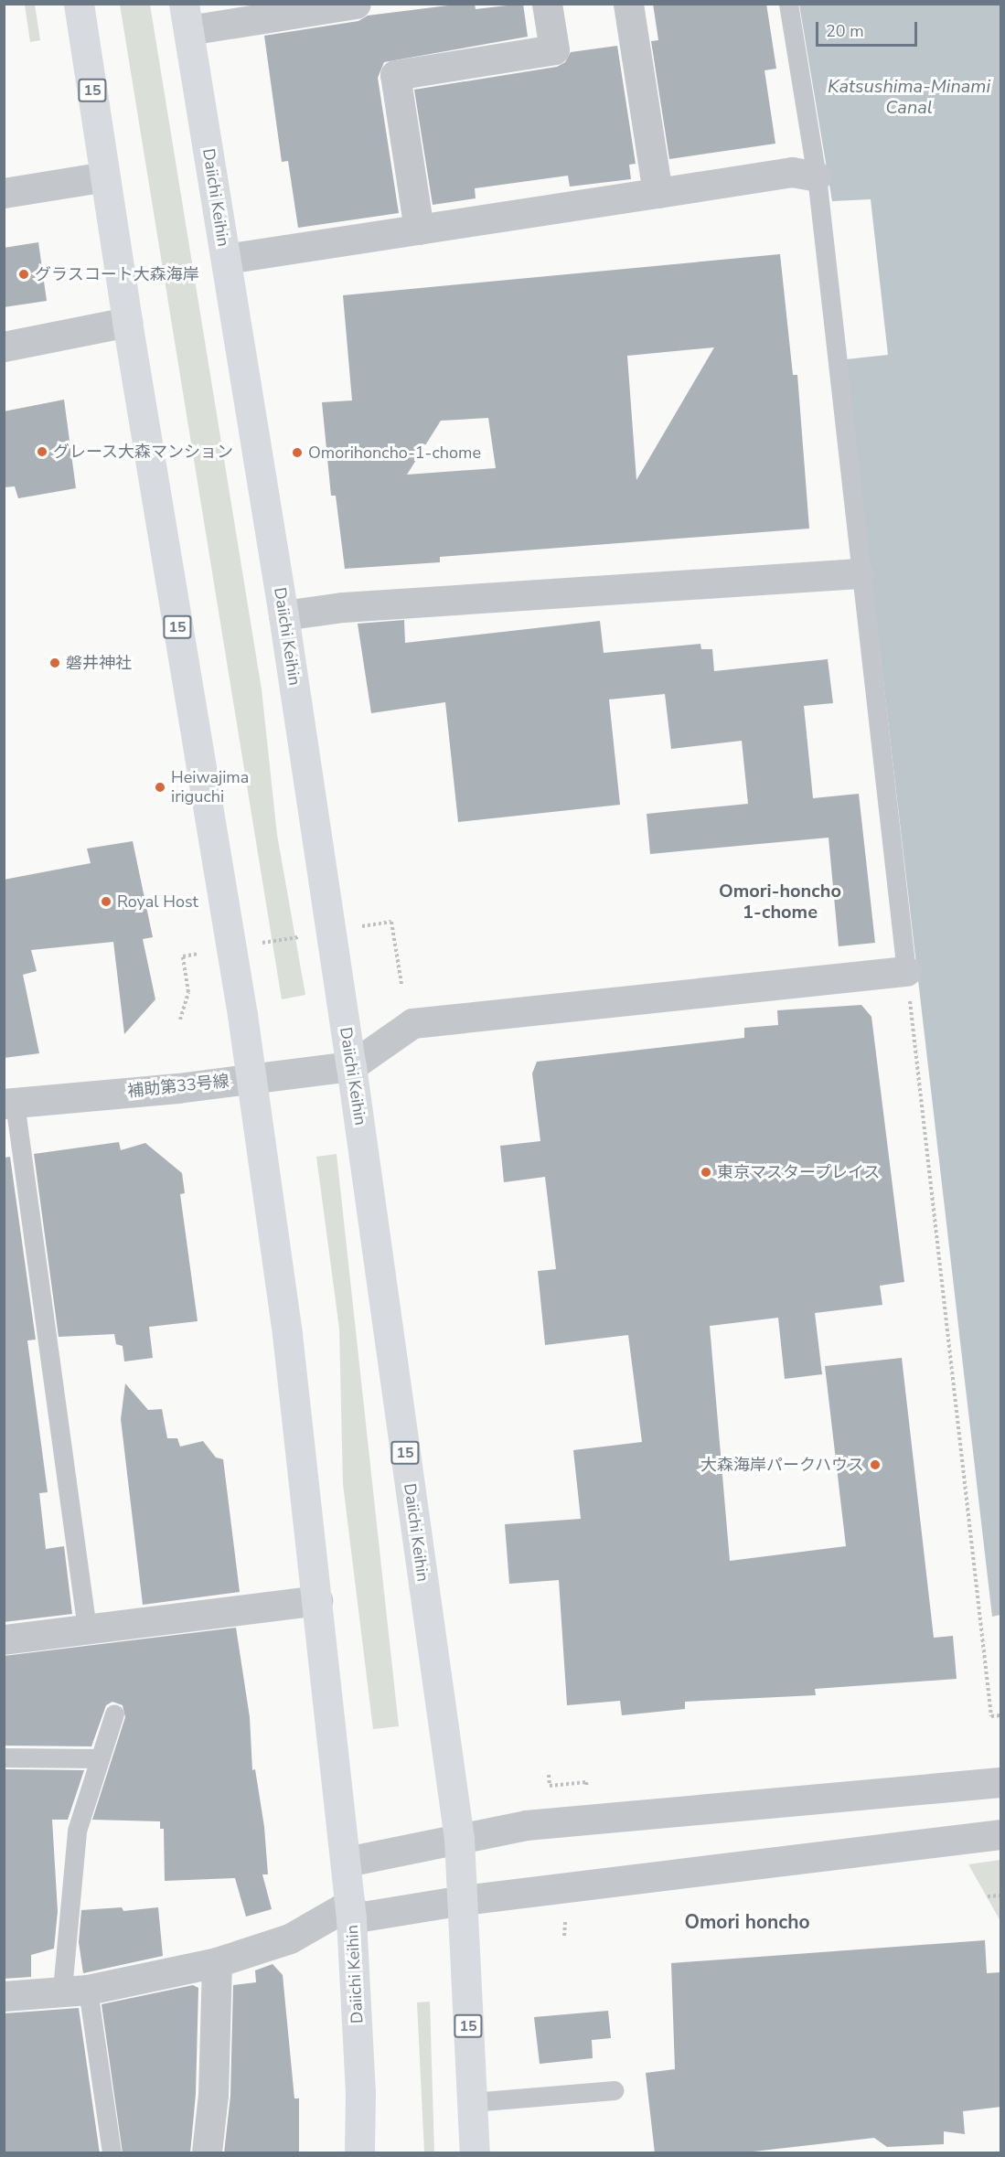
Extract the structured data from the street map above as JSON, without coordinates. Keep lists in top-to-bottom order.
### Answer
{
  "streets": {
    "highway": ["15", "Daiichi Keihin"],
    "street": ["補助第33号線"]
  },
  "crossings": [
    ["Daiichi Keihin", "補助第33号線"]
  ],
  "districts": ["Omori-honcho 1-chome", "Omori honcho"],
  "water": ["Katsushima-Minami Canal"],
  "places": [
    "グラスコート大森海岸",
    "グレース大森マンション",
    "Omorihoncho-1-chome",
    "磐井神社",
    "Heiwajima iriguchi",
    "Royal Host",
    "東京マスタープレイス",
    "大森海岸パークハウス"
  ],
  "scale_bar": "20 m"
}
